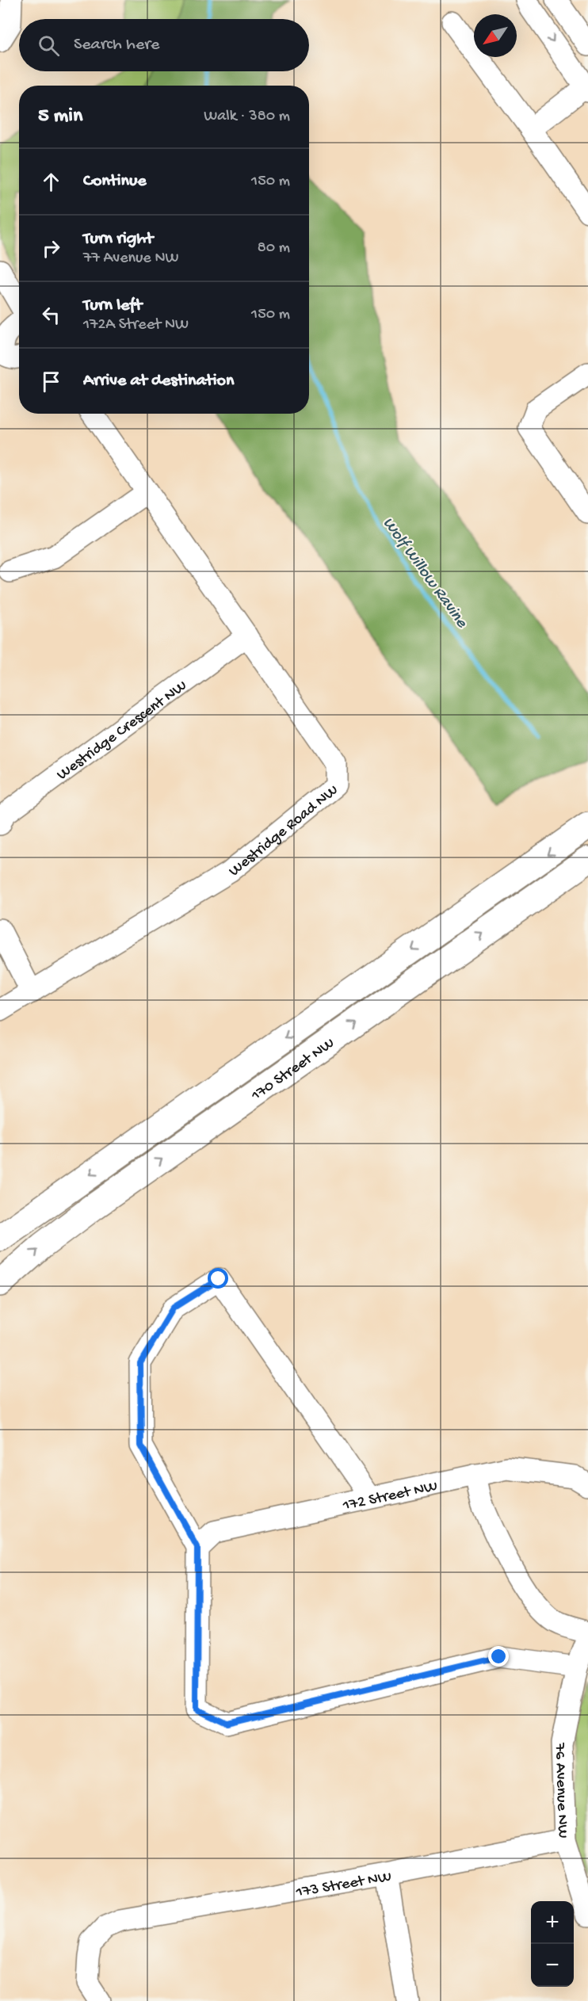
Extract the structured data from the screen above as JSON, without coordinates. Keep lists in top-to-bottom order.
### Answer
{
  "streets": {
    "main road": ["170 Street NW"],
    "street": [
      "Westridge Crescent NW",
      "Westridge Road NW",
      "172 Street NW",
      "76 Avenue NW",
      "173 Street NW"
    ]
  },
  "crossings": [
    ["Westridge Crescent NW", "Westridge Road NW"],
    ["76 Avenue NW", "173 Street NW"]
  ],
  "water": ["Wolf Willow Ravine"],
  "north": "bottom left",
  "page": {
    "search": "Search here",
    "heading": ["5 min", "Walk · 380 m"],
    "list": [
      ["Continue", "150 m"],
      ["Turn right", "77 Avenue NW", "80 m"],
      ["Turn left", "172A Street NW", "150 m"],
      "Arrive at destination"
    ],
    "map_buttons": ["+", "−"]
  }
}
